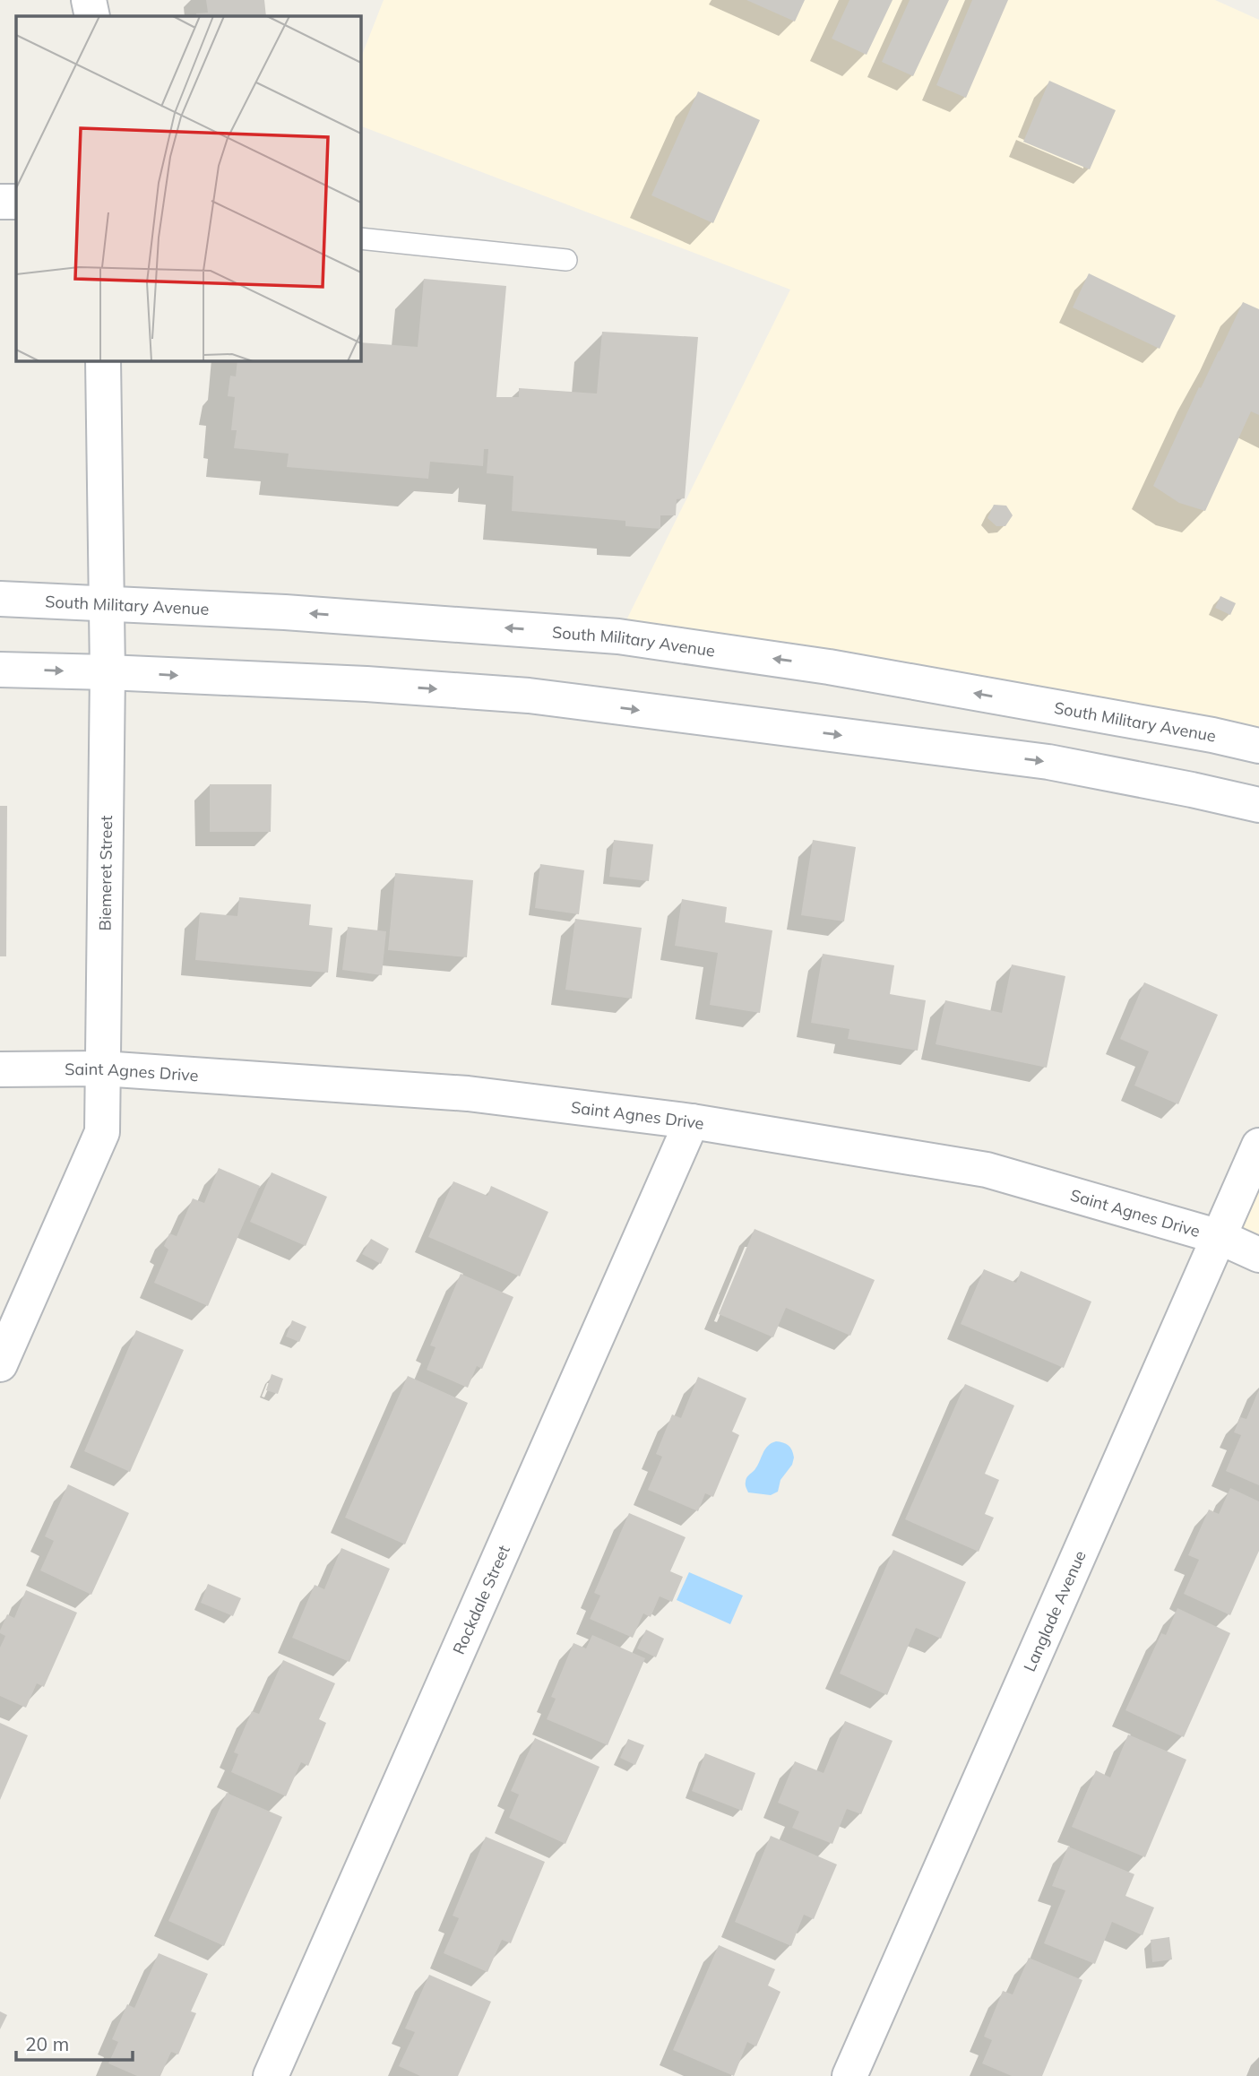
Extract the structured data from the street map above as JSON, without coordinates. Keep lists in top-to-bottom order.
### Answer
{
  "streets": {
    "street": [
      "South Military Avenue",
      "Biemeret Street",
      "Saint Agnes Drive",
      "Rockdale Street",
      "Langlade Avenue"
    ]
  },
  "crossings": [
    ["South Military Avenue", "Biemeret Street"],
    ["Biemeret Street", "Saint Agnes Drive"],
    ["Saint Agnes Drive", "Rockdale Street"],
    ["Saint Agnes Drive", "Langlade Avenue"]
  ],
  "scale_bar": "20 m"
}
